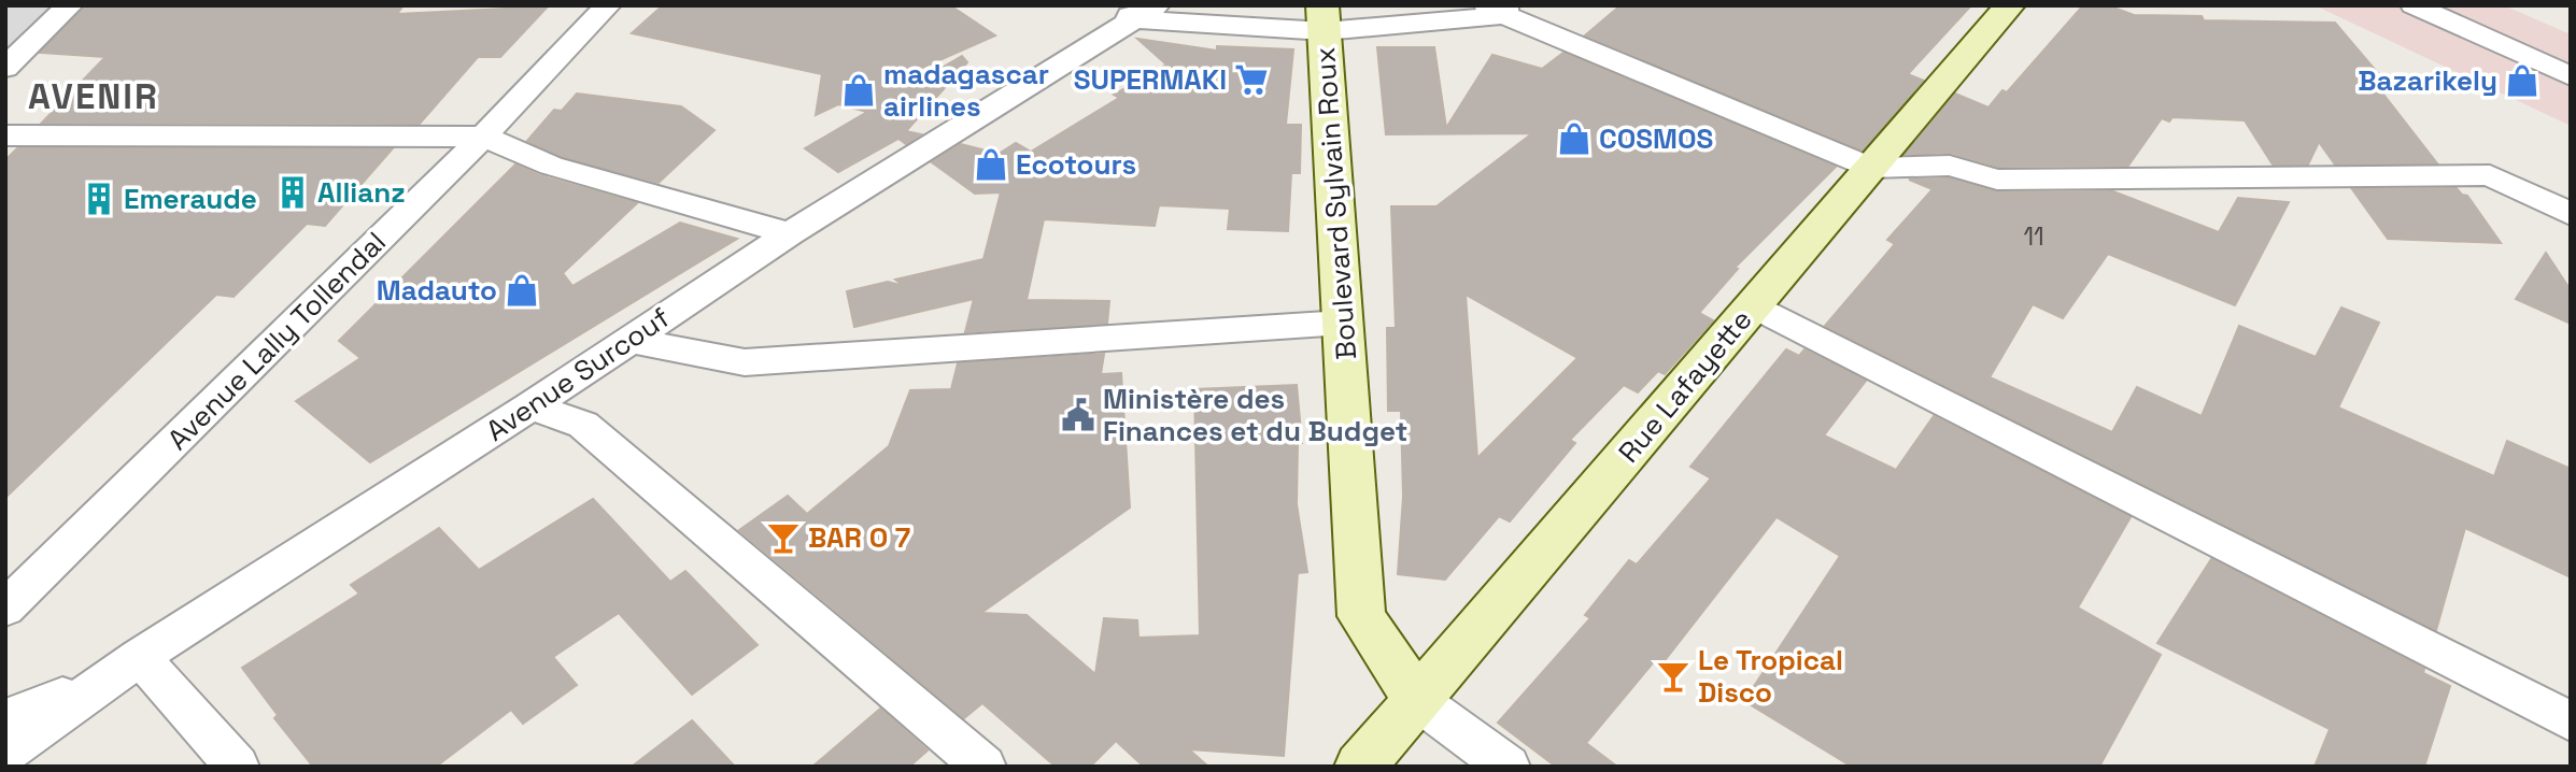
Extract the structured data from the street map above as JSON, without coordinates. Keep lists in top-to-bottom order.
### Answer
{
  "streets": {
    "main road": ["Boulevard Sylvain Roux", "Rue Lafayette"],
    "street": ["Avenue Lally Tollendal", "Avenue Surcouf"]
  },
  "crossings": [
    ["Boulevard Sylvain Roux", "Rue Lafayette"]
  ],
  "districts": ["AVENIR"],
  "places": {
    "supermarket": ["SUPERMAKI"],
    "shop": [
      "Bazarikely",
      "madagascar airlines",
      "COSMOS",
      "Ecotours",
      "Madauto"
    ],
    "building": ["Allianz", "Emeraude"],
    "public building": ["Ministère des Finances et du Budget"],
    "bar": ["BAR O 7", "Le Tropical Disco"]
  },
  "house_numbers": ["11"]
}
